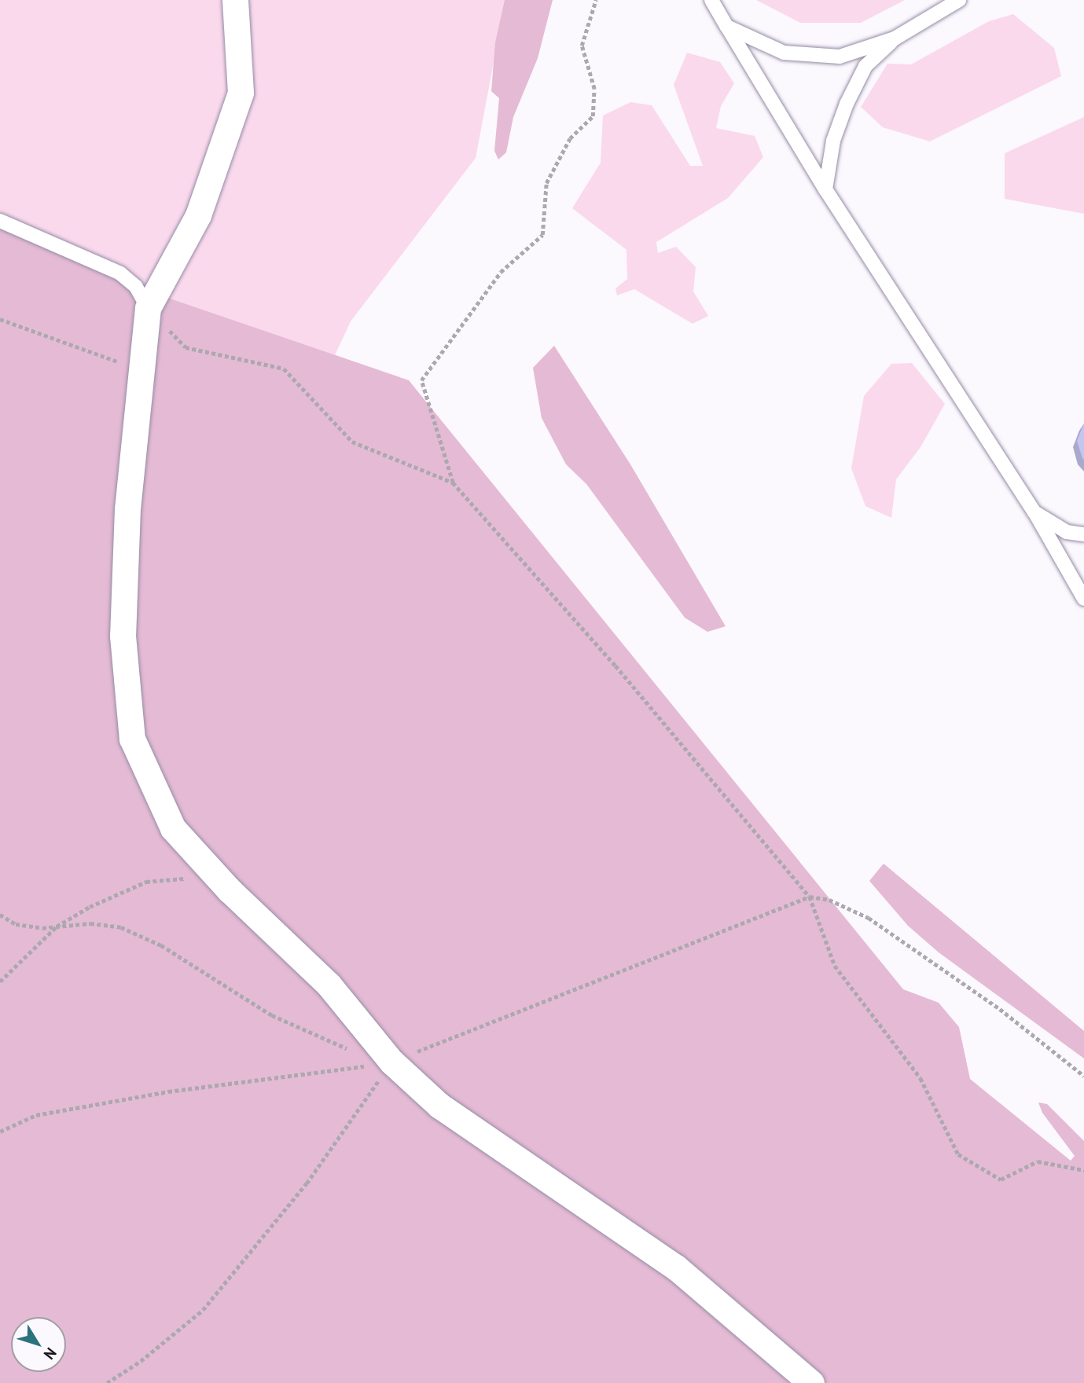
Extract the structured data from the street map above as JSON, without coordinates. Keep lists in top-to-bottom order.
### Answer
{
  "north": "bottom right"
}
